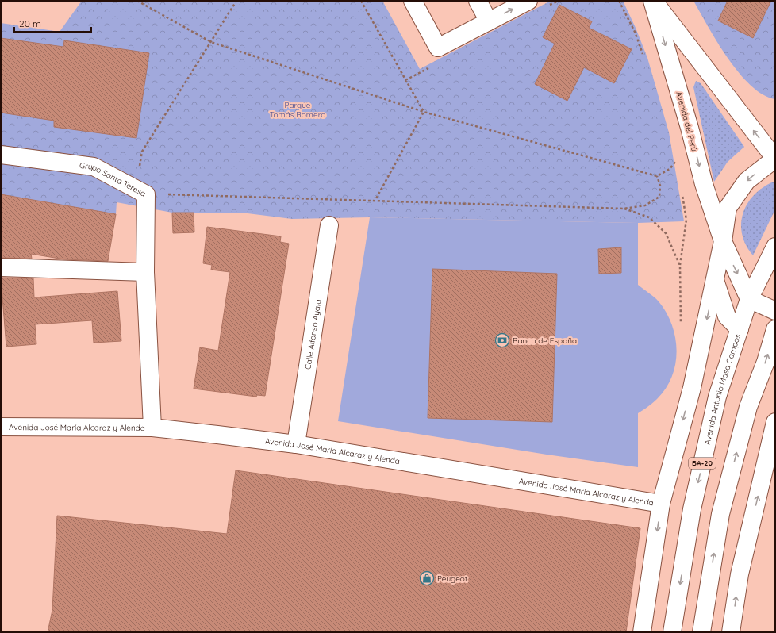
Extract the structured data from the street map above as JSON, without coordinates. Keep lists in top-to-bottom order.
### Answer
{
  "streets": {
    "main road": [
      "Avenida del Perú",
      "Grupo Santa Teresa",
      "Calle Alfonso Ayala",
      "Avenida Antonio Masa Campos",
      "Avenida José María Alcaraz y Alenda",
      "BA-20"
    ]
  },
  "crossings": [
    ["Avenida del Perú", "Avenida Antonio Masa Campos"],
    ["Grupo Santa Teresa", "Avenida José María Alcaraz y Alenda"],
    ["Calle Alfonso Ayala", "Avenida José María Alcaraz y Alenda"]
  ],
  "parks": ["Parque Tomás Romero"],
  "places": {
    "bank": ["Banco de España"],
    "shop": ["Peugeot"]
  },
  "scale_bar": "20 m"
}
